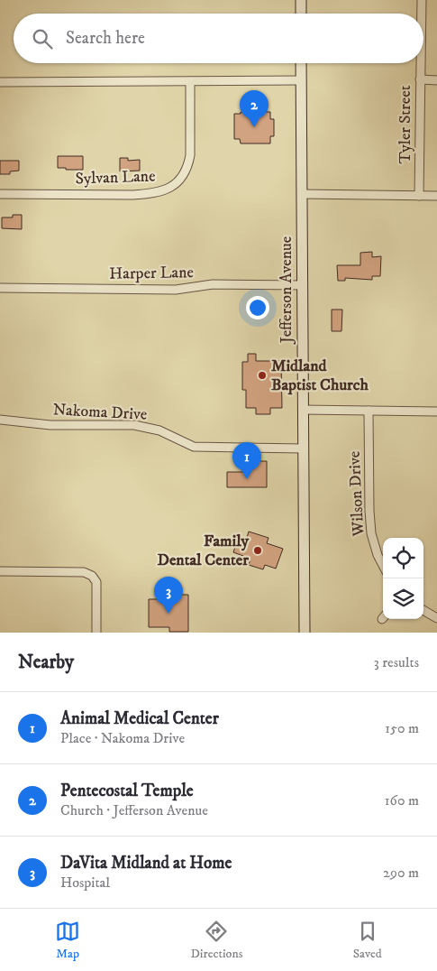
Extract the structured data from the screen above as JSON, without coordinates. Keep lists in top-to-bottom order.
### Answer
{
  "streets": {
    "street": [
      "Tyler Street",
      "Sylvan Lane",
      "Harper Lane",
      "Jefferson Avenue",
      "Nakoma Drive",
      "Wilson Drive"
    ]
  },
  "crossings": [
    ["Harper Lane", "Jefferson Avenue"],
    ["Jefferson Avenue", "Nakoma Drive"]
  ],
  "places": ["Midland Baptist Church", "Family Dental Center"],
  "page": {
    "search": "Search here",
    "pins": ["2", "1", "3"],
    "heading": ["Nearby", "3 results"],
    "list": [
      {
        "mark": "1",
        "name": "Animal Medical Center",
        "note": "Place · Nakoma Drive",
        "value": "150 m"
      },
      {
        "mark": "2",
        "name": "Pentecostal Temple",
        "note": "Church · Jefferson Avenue",
        "value": "160 m"
      },
      {
        "mark": "3",
        "name": "DaVita Midland at Home",
        "note": "Hospital",
        "value": "290 m"
      }
    ],
    "nav": ["Map", "Directions", "Saved"]
  }
}
